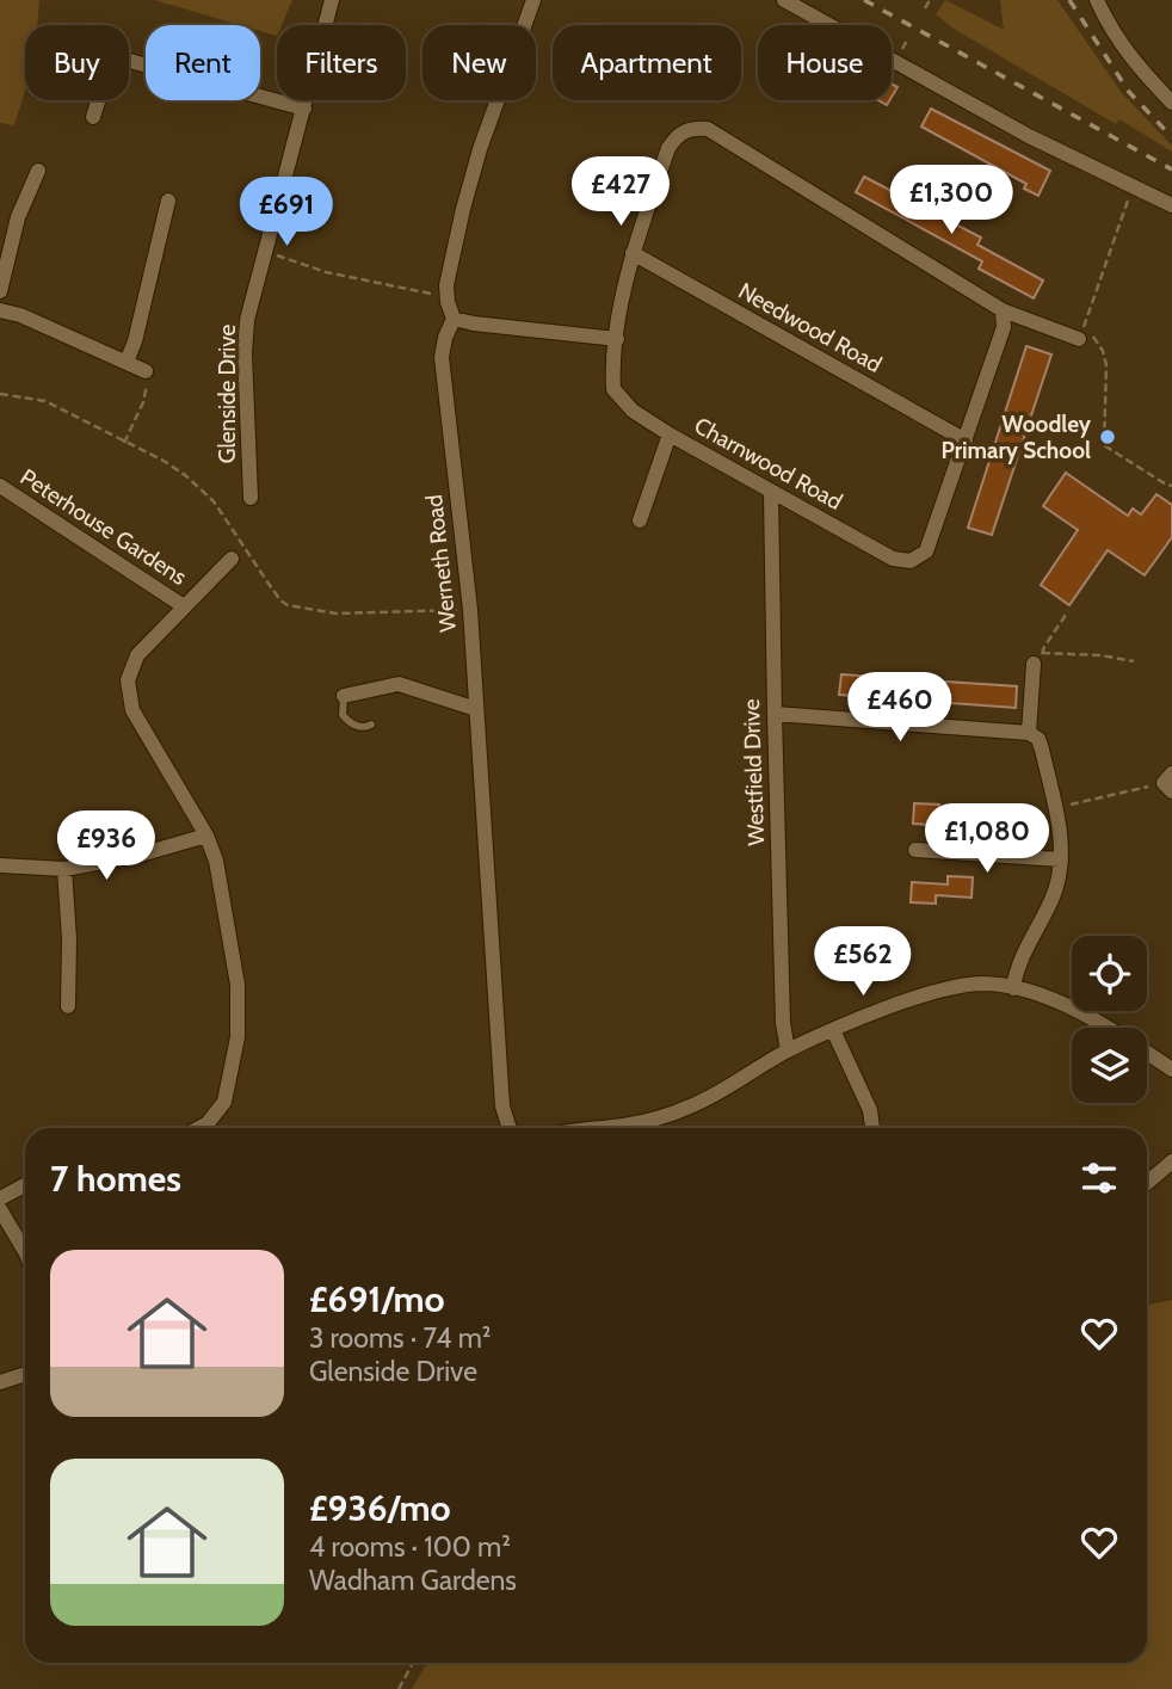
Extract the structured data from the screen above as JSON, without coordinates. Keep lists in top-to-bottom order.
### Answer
{
  "streets": {
    "street": [
      "Needwood Road",
      "Glenside Drive",
      "Charnwood Road",
      "Peterhouse Gardens",
      "Werneth Road",
      "Westfield Drive"
    ]
  },
  "crossings": [
    ["Needwood Road", "Charnwood Road"],
    ["Charnwood Road", "Westfield Drive"]
  ],
  "places": ["Woodley Primary School"],
  "page": {
    "chip": [
      "Buy",
      "Rent",
      "Filters",
      "New",
      "Apartment",
      "House"
    ],
    "price": [
      "£427",
      "£1,300",
      "£691",
      "£460",
      "£1,080",
      "£936",
      "£562"
    ],
    "heading": "7 homes",
    "list": [
      {
        "name": "£691/mo",
        "note": "3 rooms · 74 m² · Glenside Drive"
      },
      {
        "name": "£936/mo",
        "note": "4 rooms · 100 m² · Wadham Gardens"
      }
    ]
  }
}
